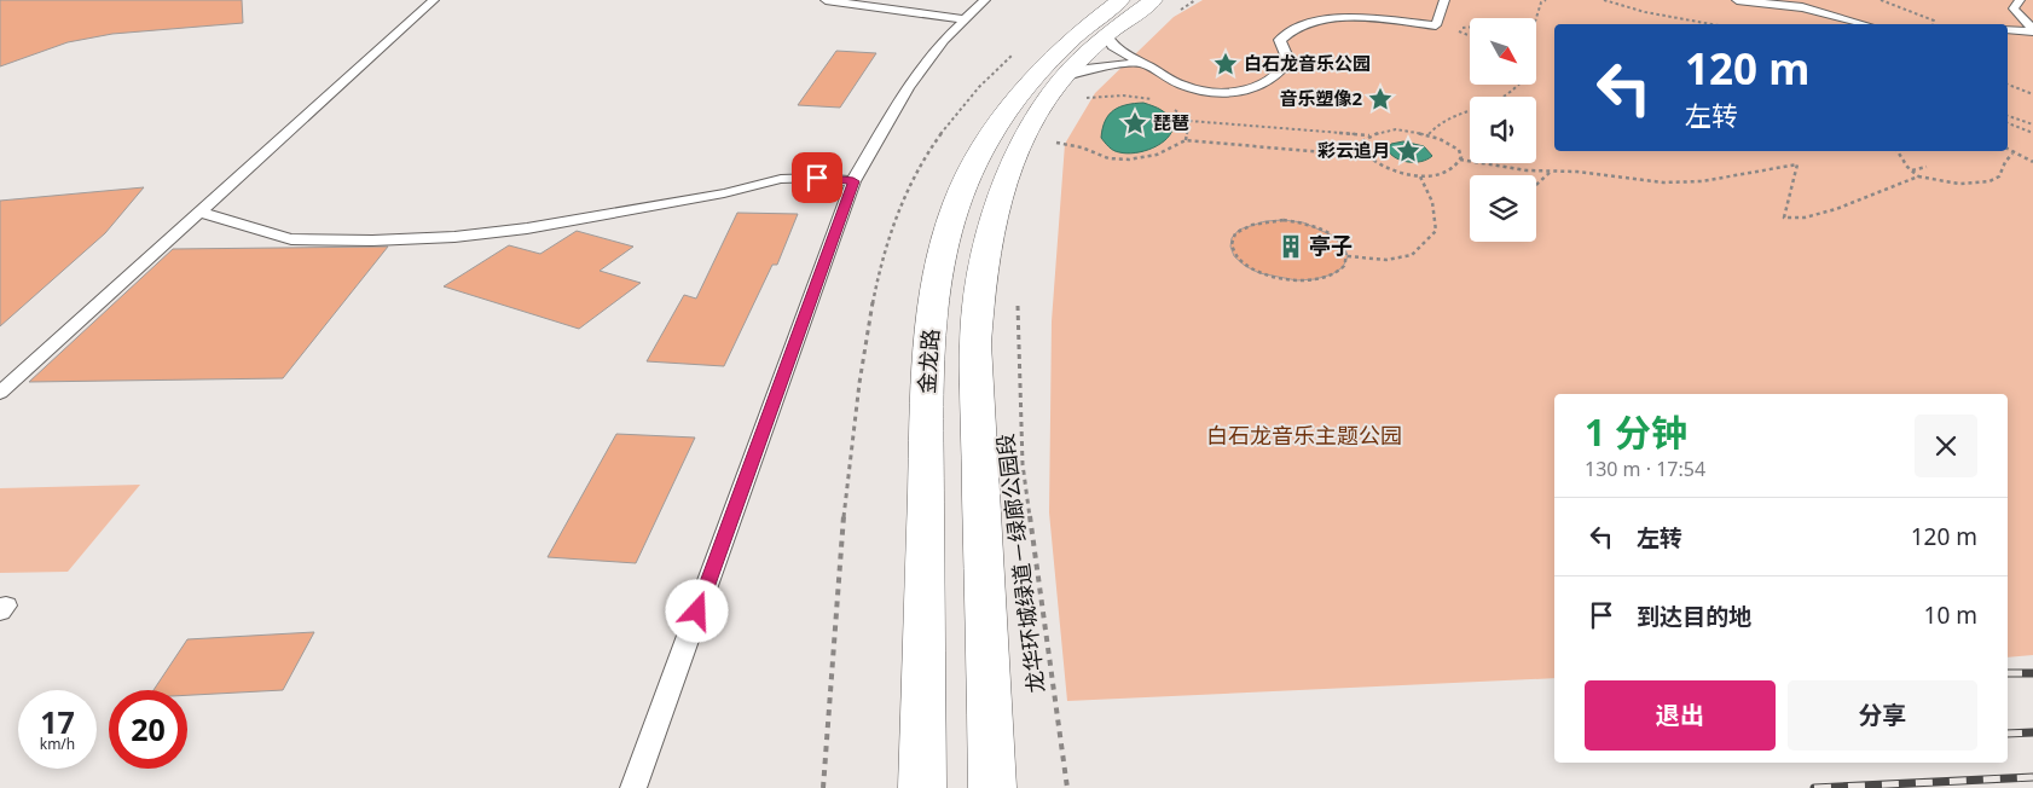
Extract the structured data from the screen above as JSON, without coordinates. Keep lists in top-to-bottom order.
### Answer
{
  "streets": {
    "main road": ["金龙路"],
    "path": ["龙华环城绿道－绿廊公园段"]
  },
  "parks": ["白石龙音乐主题公园"],
  "places": {
    "place": [
      "白石龙音乐公园",
      "音乐塑像2",
      "琵琶",
      "彩云追月"
    ],
    "building": ["亭子"]
  },
  "north": "bottom right",
  "page": {
    "turn": ["120 m", "左转"],
    "heading": ["1 分钟", "130 m · 17:54"],
    "list": [
      {
        "name": "左转",
        "value": "120 m"
      },
      {
        "name": "到达目的地",
        "value": "10 m"
      }
    ],
    "buttons": ["退出", "分享"],
    "speed": "17 km/h",
    "limit": "20"
  }
}
